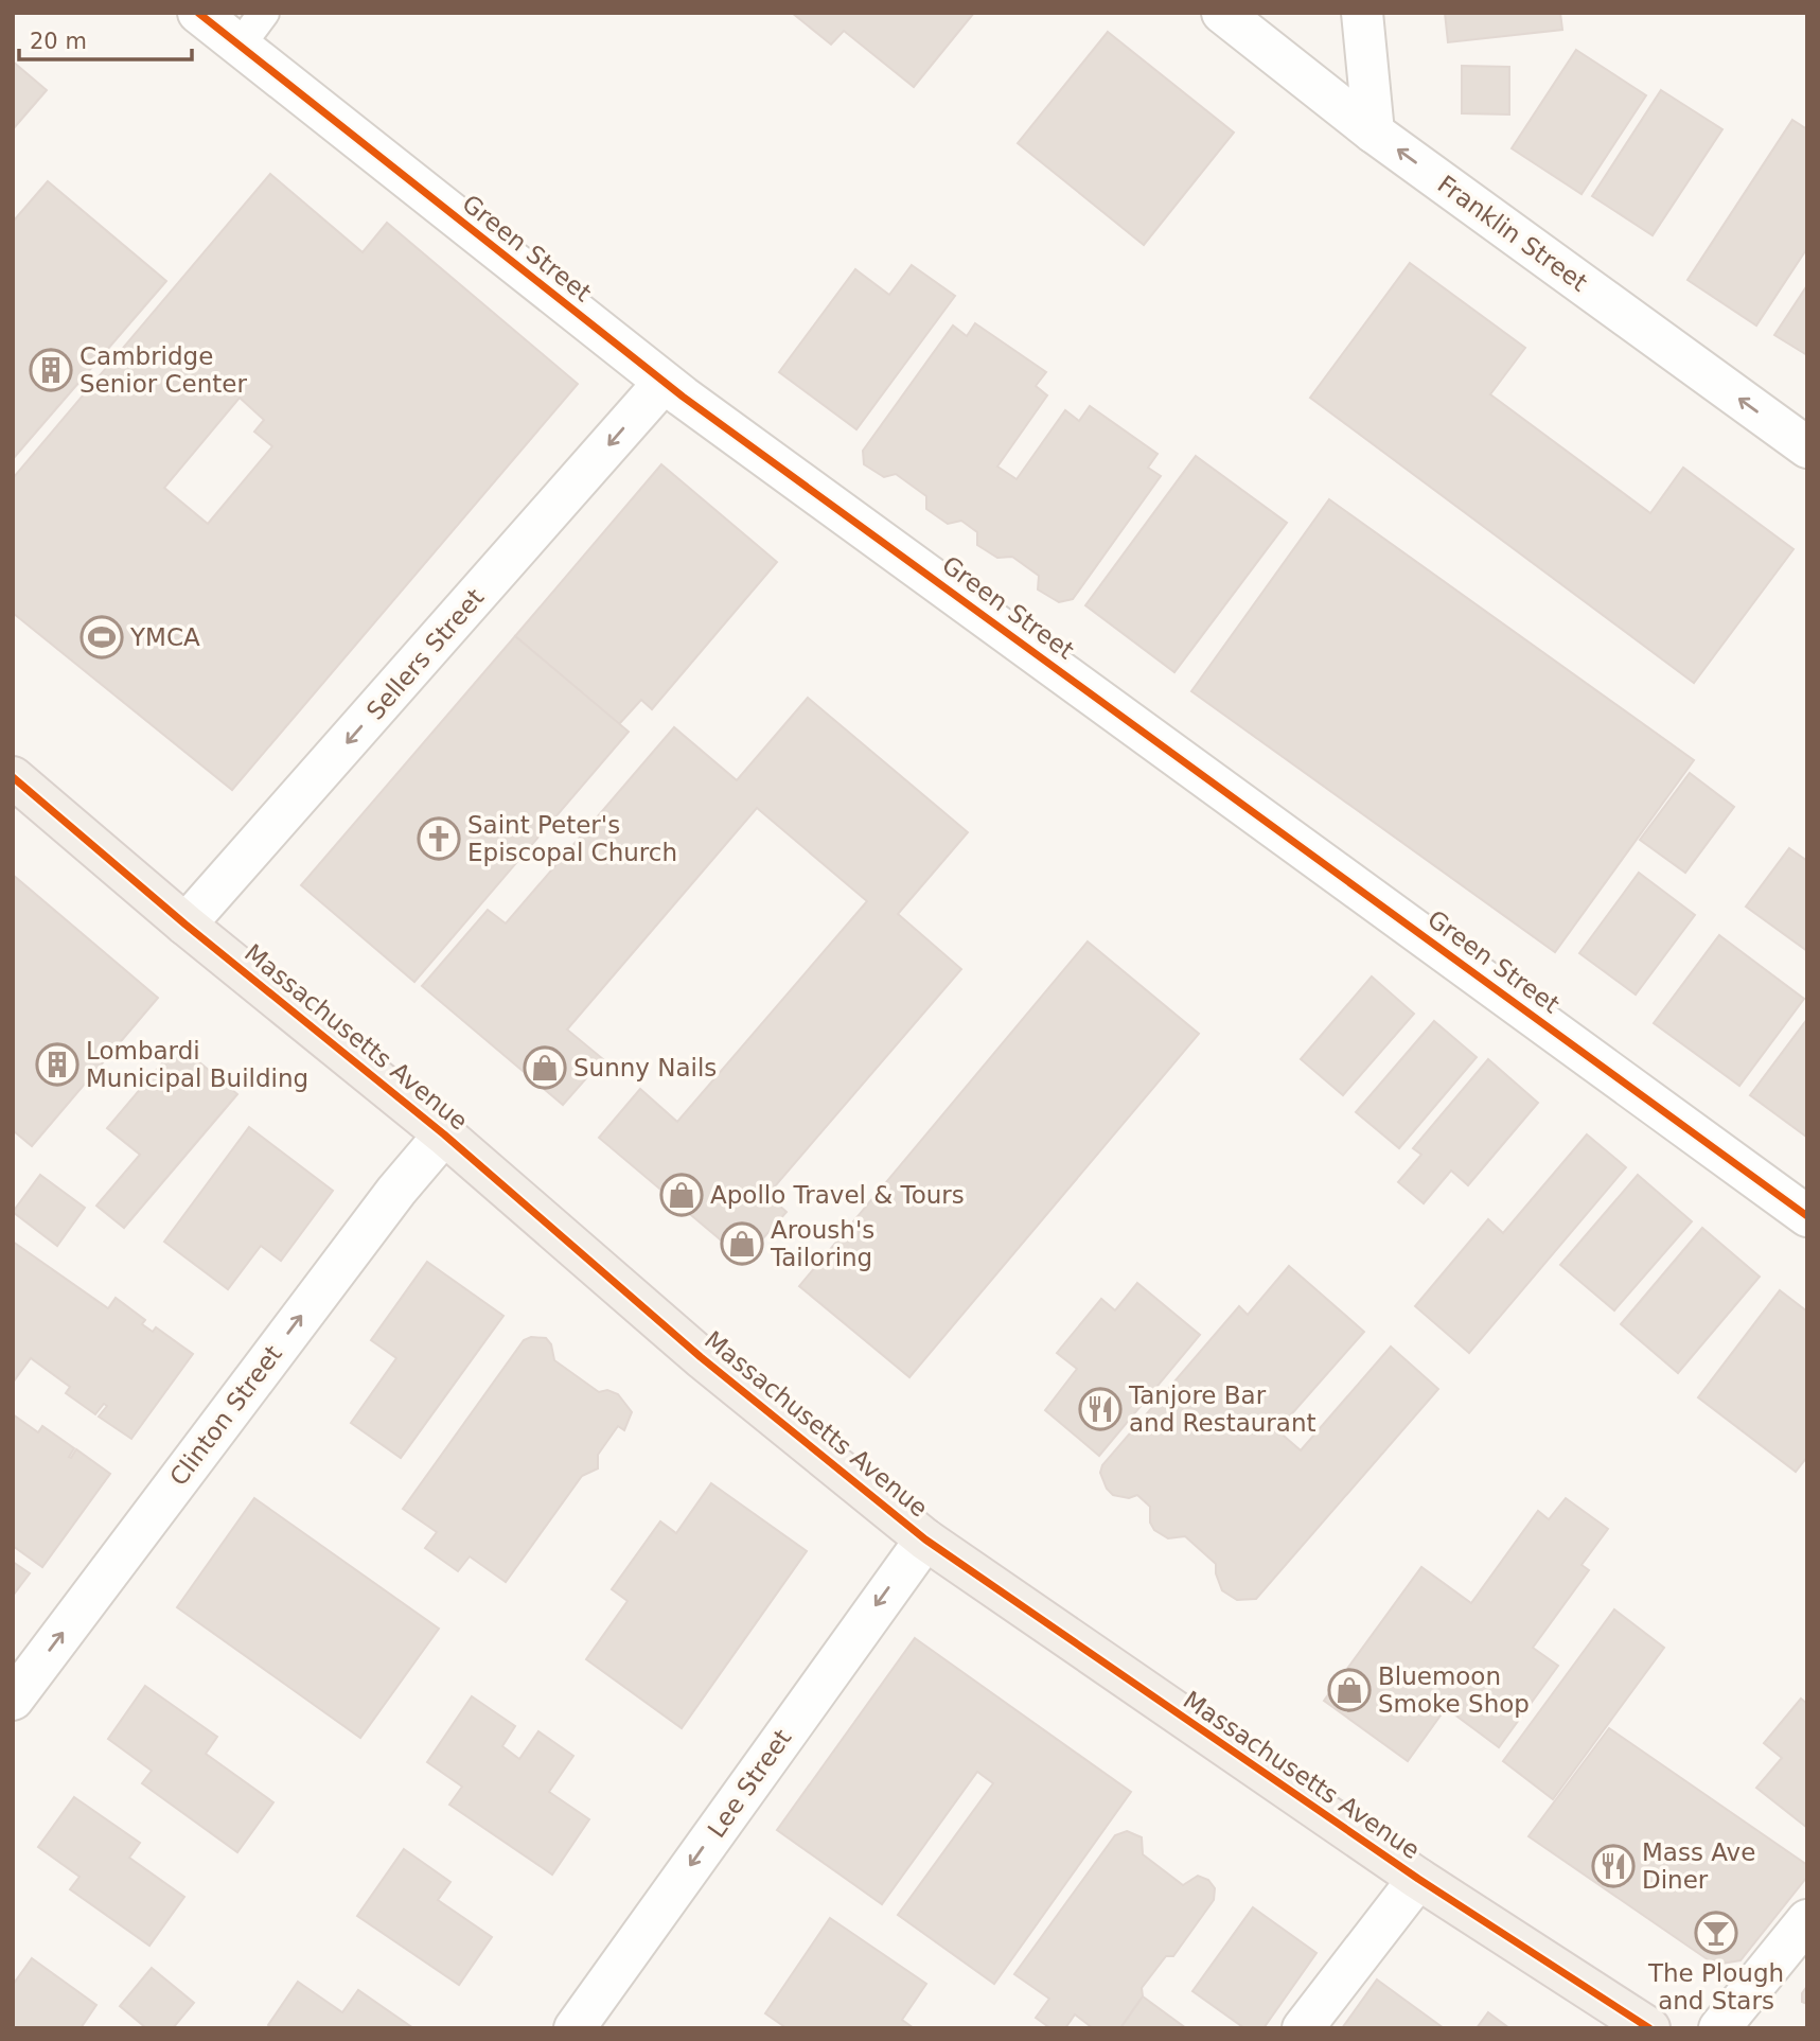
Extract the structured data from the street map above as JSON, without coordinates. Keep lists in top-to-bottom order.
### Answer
{
  "streets": {
    "main road": ["Massachusetts Avenue"],
    "street": [
      "Franklin Street",
      "Green Street",
      "Sellers Street",
      "Clinton Street",
      "Lee Street"
    ]
  },
  "crossings": [
    ["Green Street", "Sellers Street"],
    ["Sellers Street", "Massachusetts Avenue"],
    ["Massachusetts Avenue", "Clinton Street"],
    ["Massachusetts Avenue", "Lee Street"]
  ],
  "one_way": [
    "Franklin Street",
    "Sellers Street",
    "Clinton Street",
    "Lee Street"
  ],
  "places": {
    "building": ["Cambridge Senior Center", "Lombardi Municipal Building"],
    "sports": ["YMCA"],
    "church": ["Saint Peter's Episcopal Church"],
    "shop": [
      "Sunny Nails",
      "Apollo Travel & Tours",
      "Aroush's Tailoring",
      "Bluemoon Smoke Shop"
    ],
    "restaurant": ["Tanjore Bar and Restaurant", "Mass Ave Diner"],
    "bar": ["The Plough and Stars"]
  },
  "scale_bar": "20 m"
}
